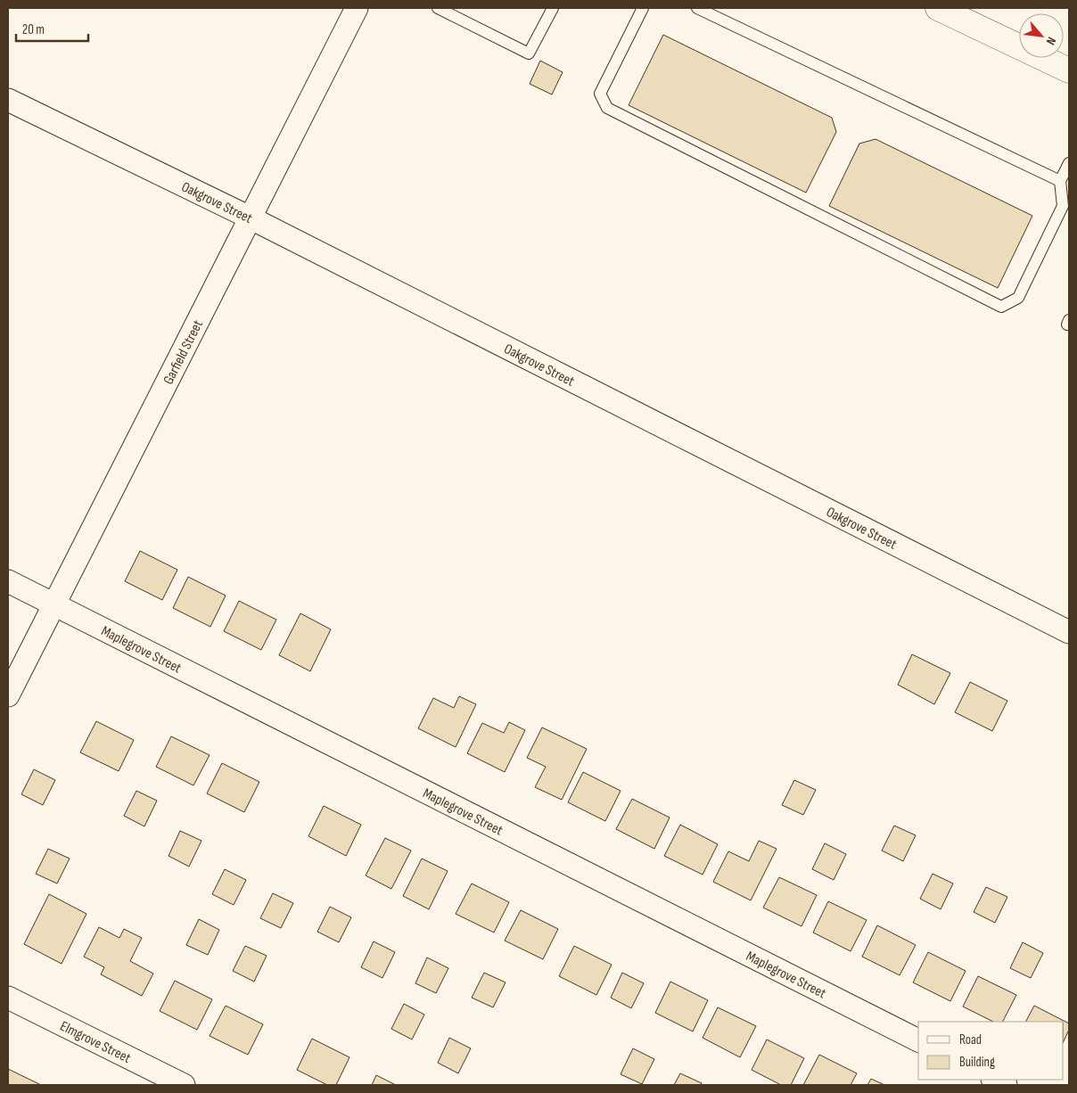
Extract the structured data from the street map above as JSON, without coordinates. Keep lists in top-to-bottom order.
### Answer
{
  "streets": {
    "street": [
      "Oakgrove Street",
      "Garfield Street",
      "Maplegrove Street",
      "Elmgrove Street"
    ]
  },
  "crossings": [
    ["Oakgrove Street", "Garfield Street"],
    ["Garfield Street", "Maplegrove Street"]
  ],
  "legend": ["Road", "Building"],
  "scale_bar": "20 m",
  "north": "bottom right"
}
